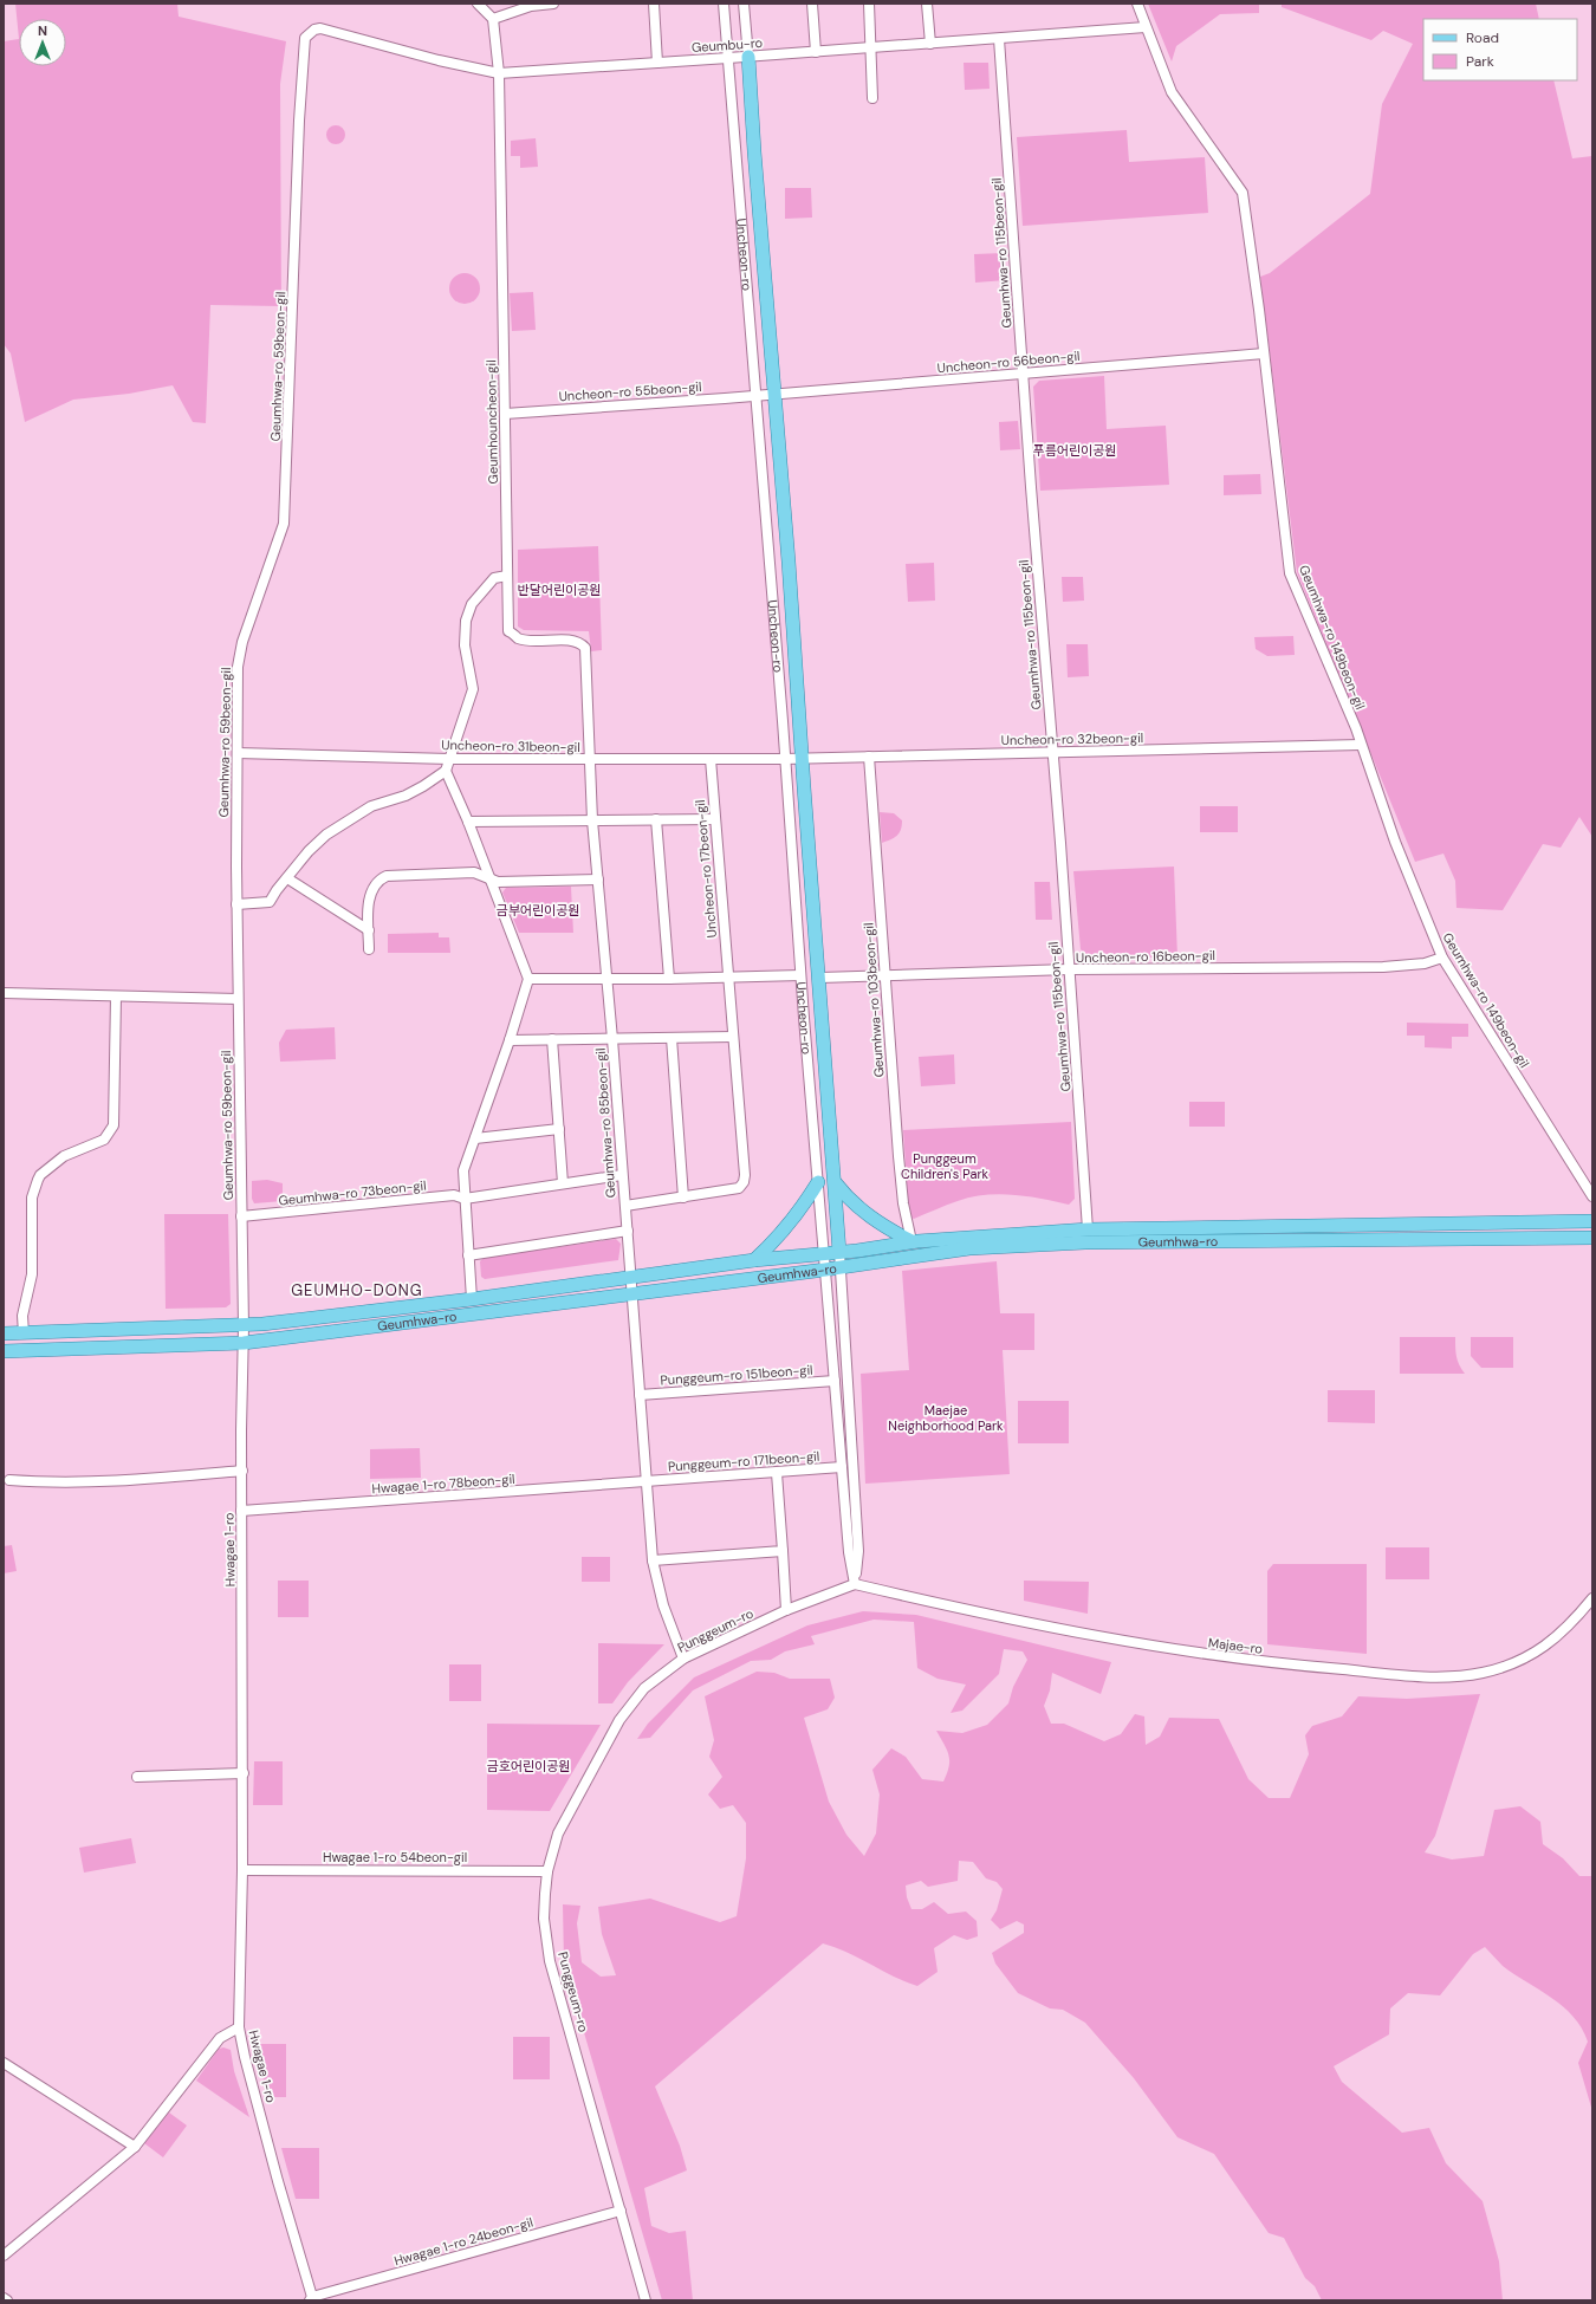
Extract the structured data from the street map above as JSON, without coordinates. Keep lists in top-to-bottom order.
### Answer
{
  "streets": {
    "main road": ["Uncheon-ro", "Geumhwa-ro"],
    "street": [
      "Geumbu-ro",
      "Geumhwa-ro 115beon-gil",
      "Uncheon-ro 56beon-gil",
      "Geumhwa-ro 59beon-gil",
      "Uncheon-ro 55beon-gil",
      "Geumhouncheon-gil",
      "Geumhwa-ro 149beon-gil",
      "Uncheon-ro 32beon-gil",
      "Uncheon-ro 31beon-gil",
      "Uncheon-ro 17beon-gil",
      "Uncheon-ro 16beon-gil",
      "Geumhwa-ro 103beon-gil",
      "Geumhwa-ro 85beon-gil",
      "Geumhwa-ro 73beon-gil",
      "Punggeum-ro 151beon-gil",
      "Punggeum-ro 171beon-gil",
      "Hwagae 1-ro 78beon-gil",
      "Hwagae 1-ro",
      "Punggeum-ro",
      "Majae-ro",
      "Hwagae 1-ro 54beon-gil",
      "Hwagae 1-ro 24beon-gil"
    ]
  },
  "crossings": [
    ["Geumbu-ro", "Geumhwa-ro 115beon-gil"],
    ["Geumbu-ro", "Uncheon-ro"],
    ["Geumbu-ro", "Geumhwa-ro 59beon-gil"],
    ["Geumbu-ro", "Geumhouncheon-gil"],
    ["Geumbu-ro", "Geumhwa-ro 149beon-gil"],
    ["Geumhwa-ro 115beon-gil", "Uncheon-ro 56beon-gil"],
    ["Geumhwa-ro 115beon-gil", "Uncheon-ro 32beon-gil"],
    ["Geumhwa-ro 115beon-gil", "Uncheon-ro 16beon-gil"],
    ["Geumhwa-ro 115beon-gil", "Geumhwa-ro"],
    ["Uncheon-ro", "Uncheon-ro 56beon-gil"],
    ["Uncheon-ro", "Uncheon-ro 55beon-gil"],
    ["Uncheon-ro", "Uncheon-ro 32beon-gil"],
    ["Uncheon-ro", "Uncheon-ro 31beon-gil"],
    ["Uncheon-ro", "Uncheon-ro 16beon-gil"],
    ["Uncheon-ro", "Geumhwa-ro"],
    ["Uncheon-ro 56beon-gil", "Uncheon-ro 55beon-gil"],
    ["Uncheon-ro 56beon-gil", "Geumhwa-ro 149beon-gil"],
    ["Geumhwa-ro 59beon-gil", "Uncheon-ro 31beon-gil"],
    ["Geumhwa-ro 59beon-gil", "Geumhwa-ro 73beon-gil"],
    ["Geumhwa-ro 59beon-gil", "Geumhwa-ro"],
    ["Geumhwa-ro 59beon-gil", "Hwagae 1-ro"],
    ["Uncheon-ro 55beon-gil", "Geumhouncheon-gil"],
    ["Geumhouncheon-gil", "Uncheon-ro 31beon-gil"],
    ["Geumhouncheon-gil", "Geumhwa-ro 85beon-gil"],
    ["Geumhwa-ro 149beon-gil", "Uncheon-ro 32beon-gil"],
    ["Geumhwa-ro 149beon-gil", "Uncheon-ro 16beon-gil"],
    ["Uncheon-ro 32beon-gil", "Uncheon-ro 31beon-gil"],
    ["Uncheon-ro 32beon-gil", "Geumhwa-ro 103beon-gil"],
    ["Uncheon-ro 31beon-gil", "Uncheon-ro 17beon-gil"],
    ["Uncheon-ro 31beon-gil", "Geumhwa-ro 85beon-gil"],
    ["Uncheon-ro 17beon-gil", "Geumhwa-ro 85beon-gil"],
    ["Uncheon-ro 16beon-gil", "Geumhwa-ro 103beon-gil"],
    ["Geumhwa-ro 103beon-gil", "Geumhwa-ro"],
    ["Geumhwa-ro 85beon-gil", "Geumhwa-ro 73beon-gil"],
    ["Geumhwa-ro 85beon-gil", "Geumhwa-ro"],
    ["Geumhwa-ro", "Hwagae 1-ro"],
    ["Punggeum-ro 171beon-gil", "Hwagae 1-ro 78beon-gil"],
    ["Hwagae 1-ro 78beon-gil", "Hwagae 1-ro"],
    ["Hwagae 1-ro", "Hwagae 1-ro 54beon-gil"],
    ["Hwagae 1-ro", "Hwagae 1-ro 24beon-gil"],
    ["Punggeum-ro", "Majae-ro"],
    ["Punggeum-ro", "Hwagae 1-ro 54beon-gil"],
    ["Punggeum-ro", "Hwagae 1-ro 24beon-gil"]
  ],
  "districts": ["GEUMHO-DONG"],
  "parks": [
    "푸름어린이공원",
    "반달어린이공원",
    "금부어린이공원",
    "Punggeum Children's Park",
    "Maejae Neighborhood Park",
    "금호어린이공원"
  ],
  "legend": ["Road", "Park"],
  "north": "top"
}
